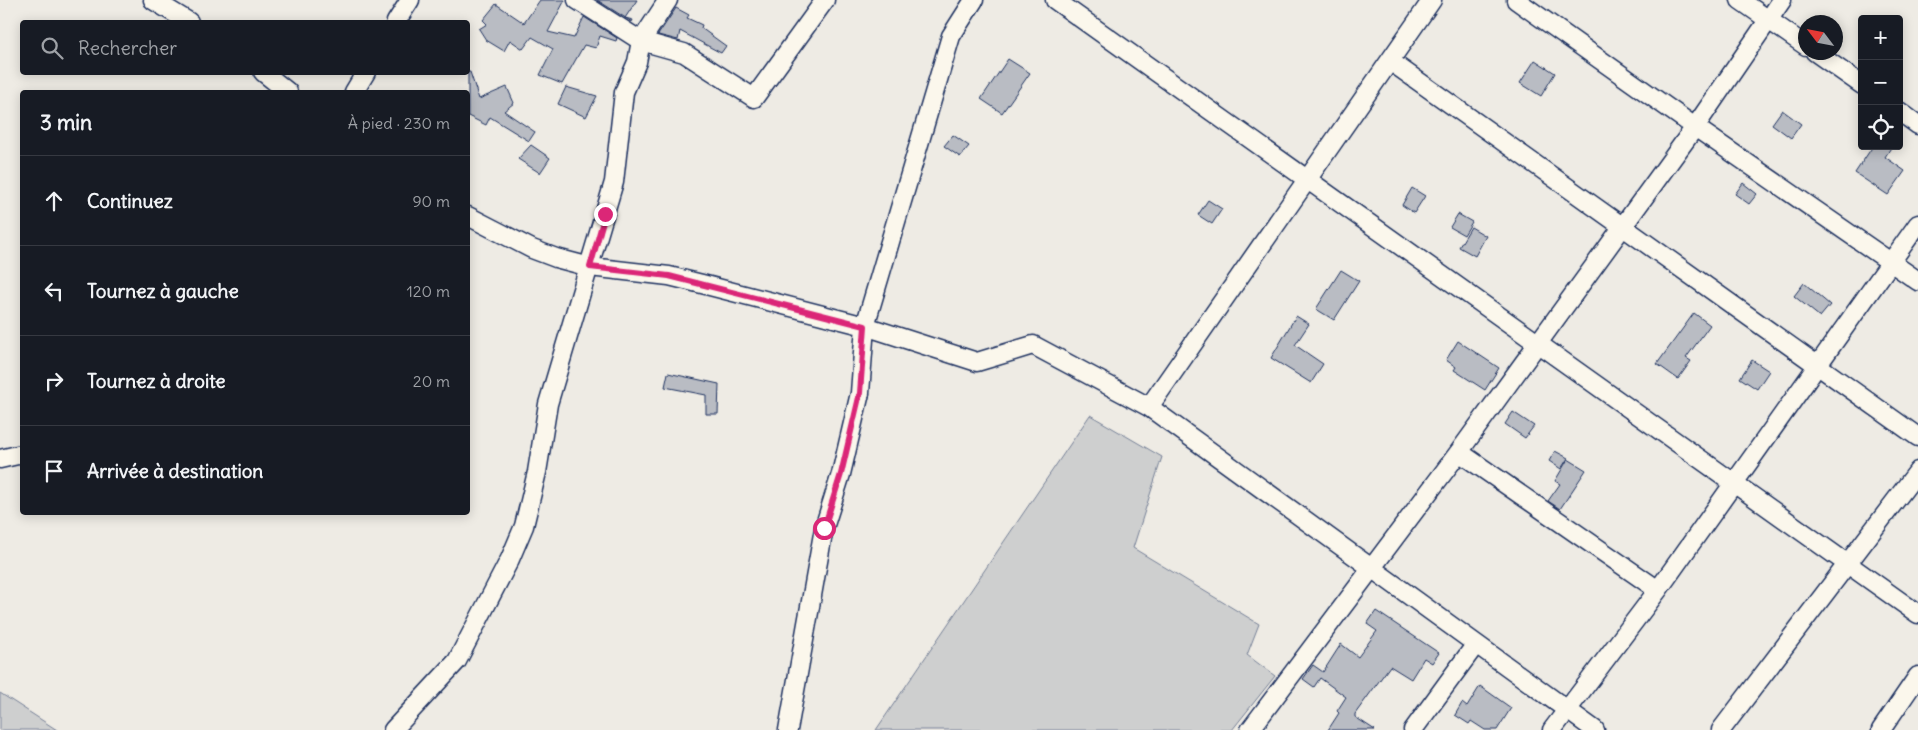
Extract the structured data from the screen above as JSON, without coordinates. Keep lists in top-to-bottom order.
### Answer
{
  "north": "top left",
  "page": {
    "map_buttons": ["+", "−"],
    "search": "Rechercher",
    "heading": ["3 min", "À pied · 230 m"],
    "list": [
      ["Continuez", "90 m"],
      ["Tournez à gauche", "120 m"],
      ["Tournez à droite", "20 m"],
      "Arrivée à destination"
    ]
  }
}
